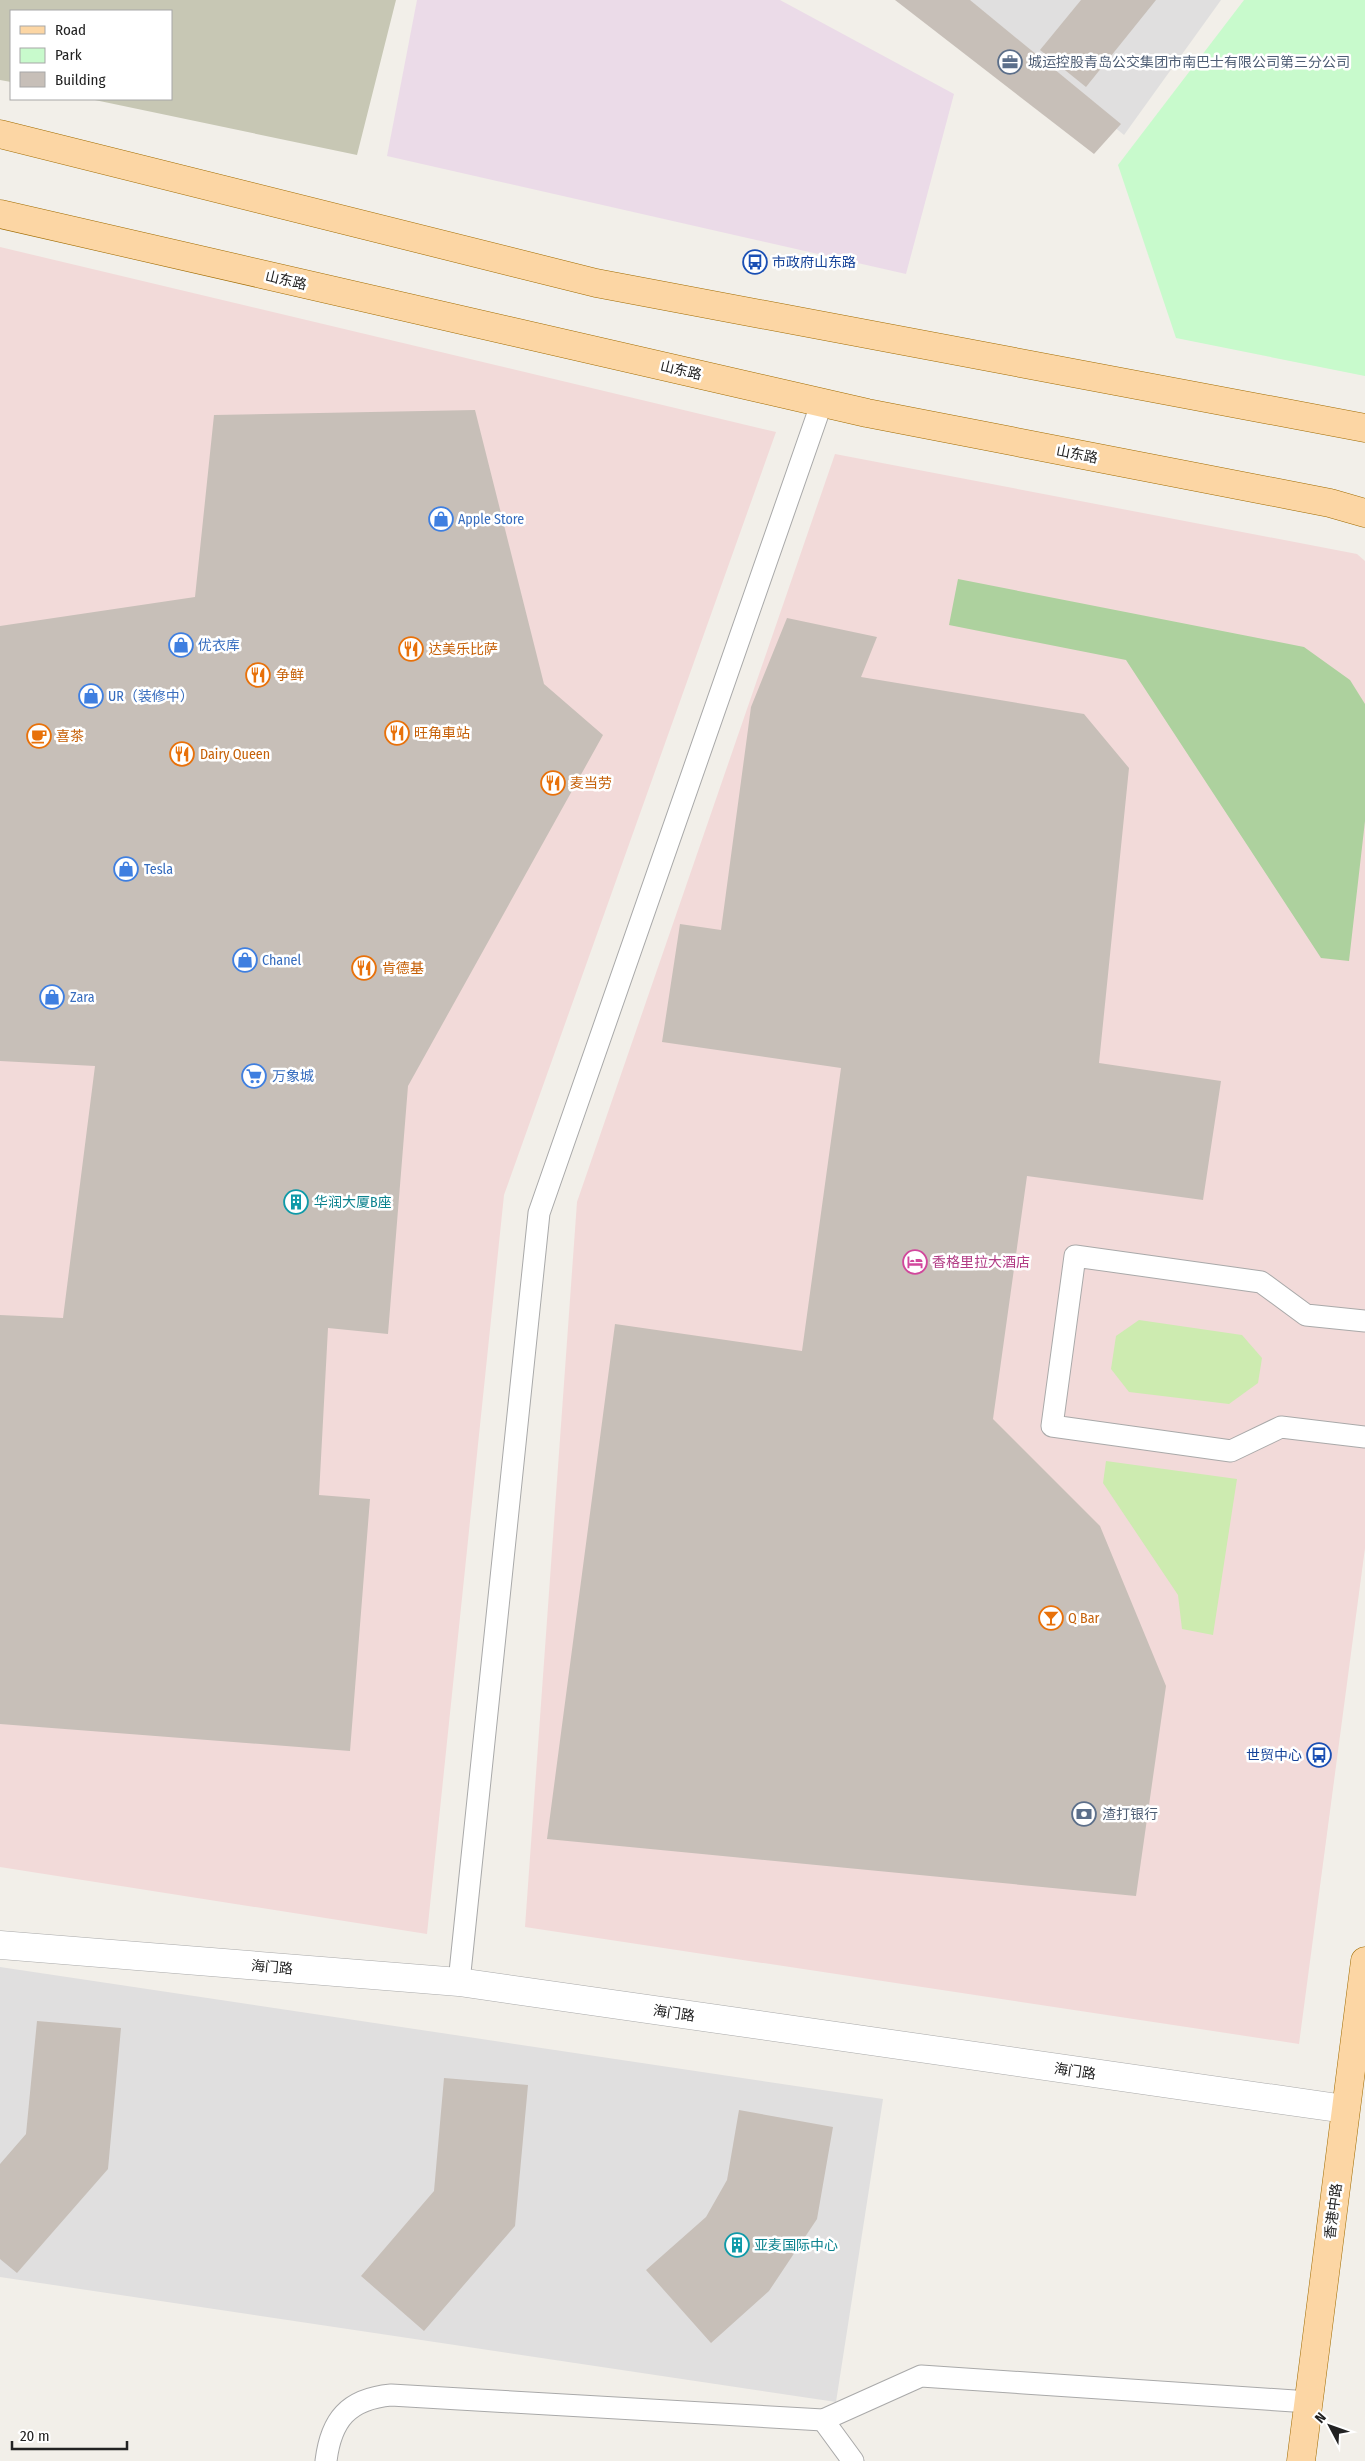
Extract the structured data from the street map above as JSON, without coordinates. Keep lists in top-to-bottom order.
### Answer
{
  "streets": {
    "main road": ["山东路", "香港中路"],
    "street": ["海门路"]
  },
  "crossings": [
    ["海门路", "香港中路"]
  ],
  "places": {
    "office": ["城运控股青岛公交集团市南巴士有限公司第三分公司"],
    "bus stop": ["市政府山东路", "世贸中心"],
    "shop": [
      "Apple Store",
      "优衣库",
      "UR（装修中）",
      "Tesla",
      "Chanel",
      "Zara"
    ],
    "restaurant": [
      "达美乐比萨",
      "争鲜",
      "旺角車站",
      "Dairy Queen",
      "麦当劳",
      "肯德基"
    ],
    "cafe": ["喜茶"],
    "supermarket": ["万象城"],
    "building": ["华润大厦B座", "亚麦国际中心"],
    "hotel": ["香格里拉大酒店"],
    "bar": ["Q Bar"],
    "bank": ["渣打银行"]
  },
  "legend": ["Road", "Park", "Building"],
  "scale_bar": "20 m",
  "north": "top left"
}
